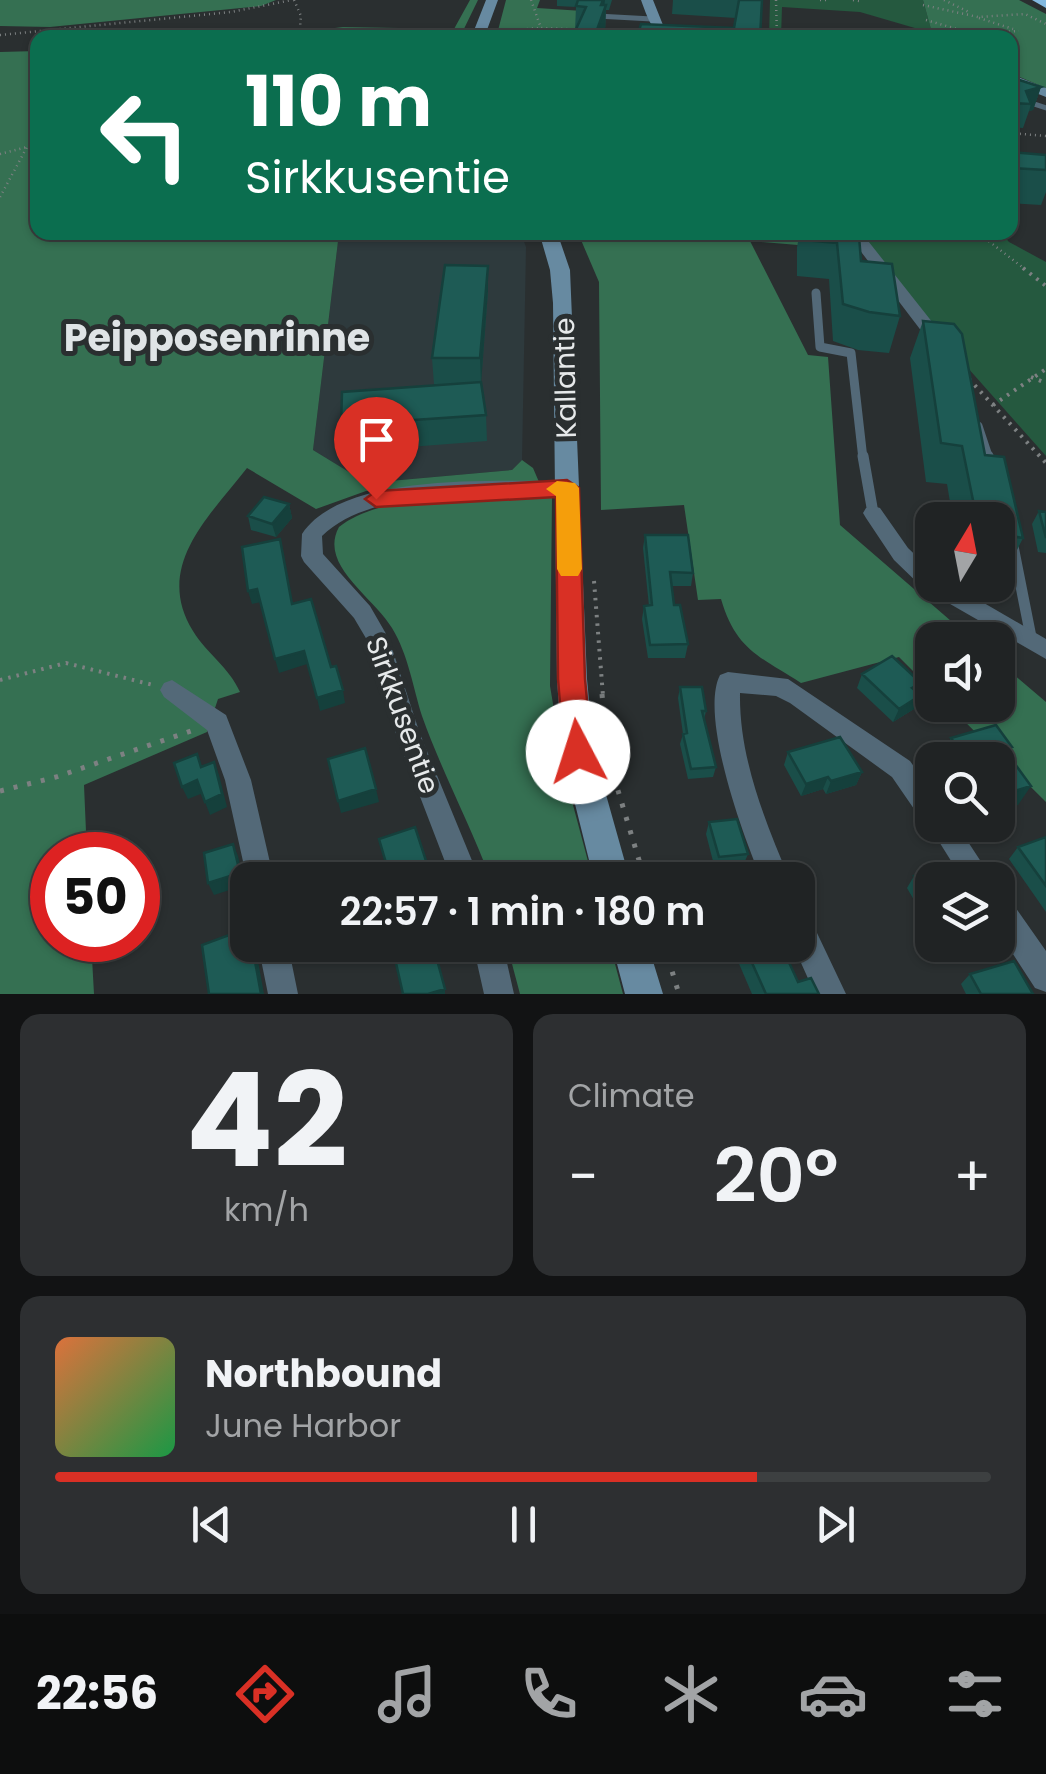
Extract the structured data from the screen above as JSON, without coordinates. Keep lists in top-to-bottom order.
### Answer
{
  "streets": {
    "main road": ["Kallantie"],
    "street": ["Sirkkusentie"]
  },
  "crossings": [
    ["Kallantie", "Sirkkusentie"]
  ],
  "districts": ["Peipposenrinne"],
  "north": "top",
  "page": {
    "turn": ["110 m", "Sirkkusentie"],
    "limit": "50",
    "trip": "22:57 · 1 min · 180 m",
    "tile": [
      ["42", "km/h"],
      "Climate"
    ],
    "heat": ["−", "20°", "+"],
    "song": ["Northbound", "June Harbor"],
    "tabs": "22:56"
  }
}
